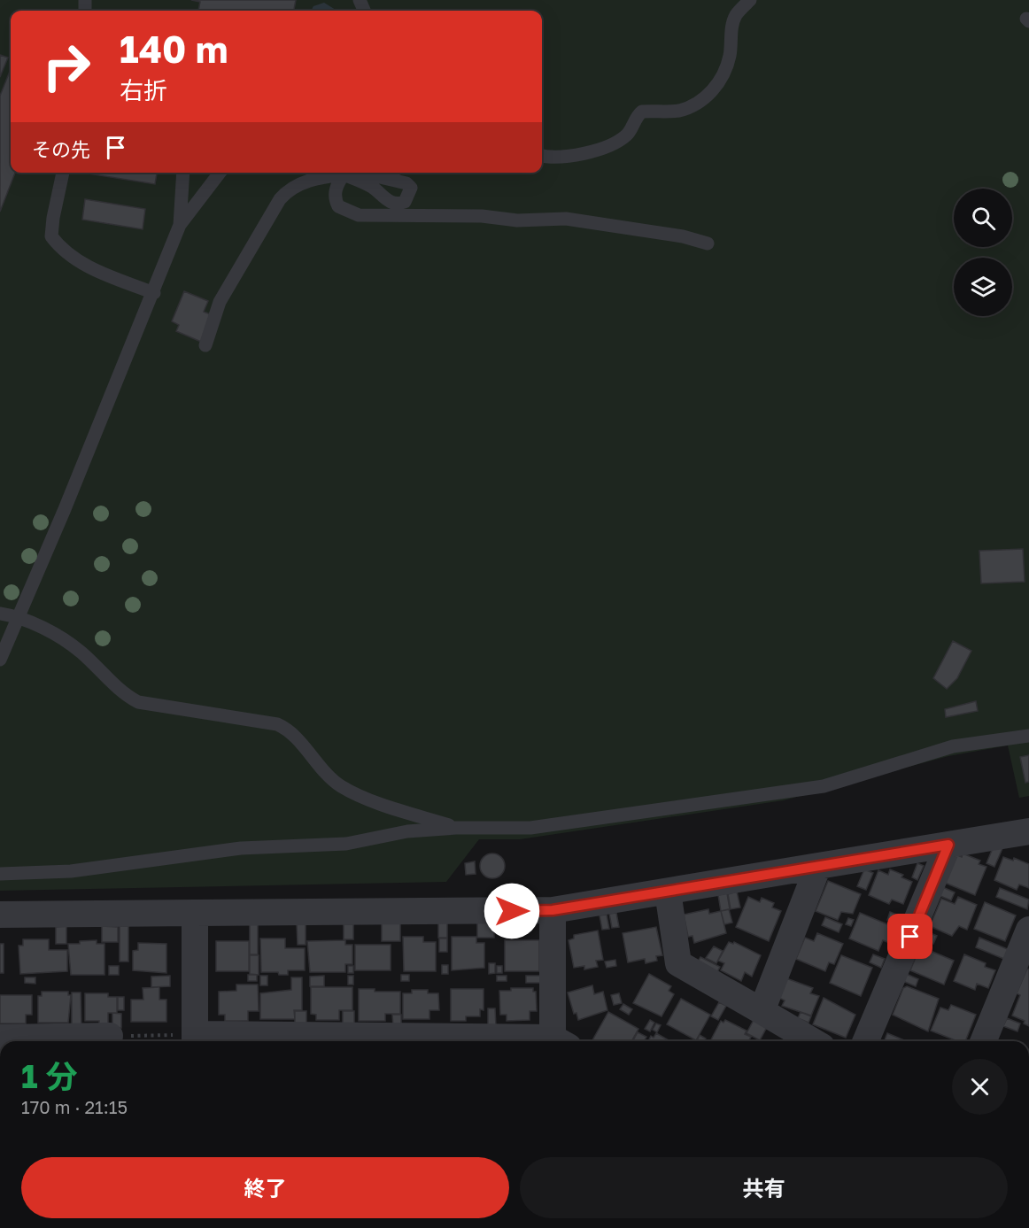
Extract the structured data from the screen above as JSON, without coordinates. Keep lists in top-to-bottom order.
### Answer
{
  "page": {
    "turn": ["140 m", "右折"],
    "then": "その先",
    "heading": ["1 分", "170 m · 21:15"],
    "buttons": ["終了", "共有"]
  }
}
